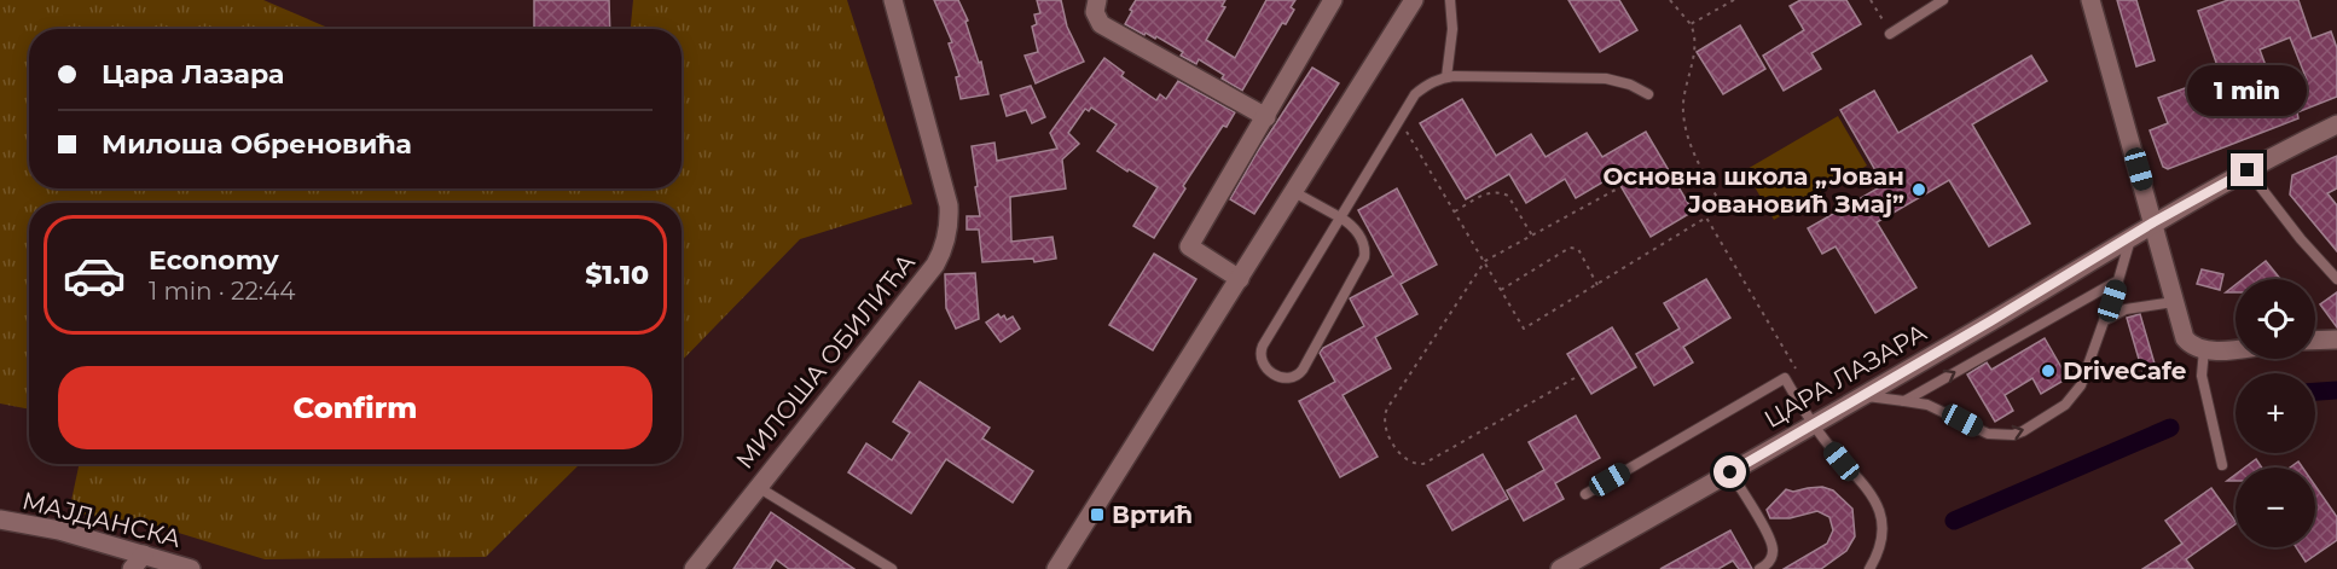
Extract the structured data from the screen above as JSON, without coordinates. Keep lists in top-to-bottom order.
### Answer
{
  "streets": {
    "street": ["МИЛОША ОБИЛИЋА", "ЦАРА ЛАЗАРА", "МАЈДАНСКА"]
  },
  "places": {
    "other": ["Основна школа „Јован Јовановић Змај”", "DriveCafe"],
    "transit": ["Вртић"]
  },
  "page": {
    "banner": ["Цара Лазара", "Милоша Обреновића"],
    "bubble": "1 min",
    "list": [
      {
        "name": "Economy",
        "note": "1 min · 22:44",
        "value": "$1.10"
      }
    ],
    "map_buttons": ["+", "−"],
    "buttons": "Confirm"
  }
}
